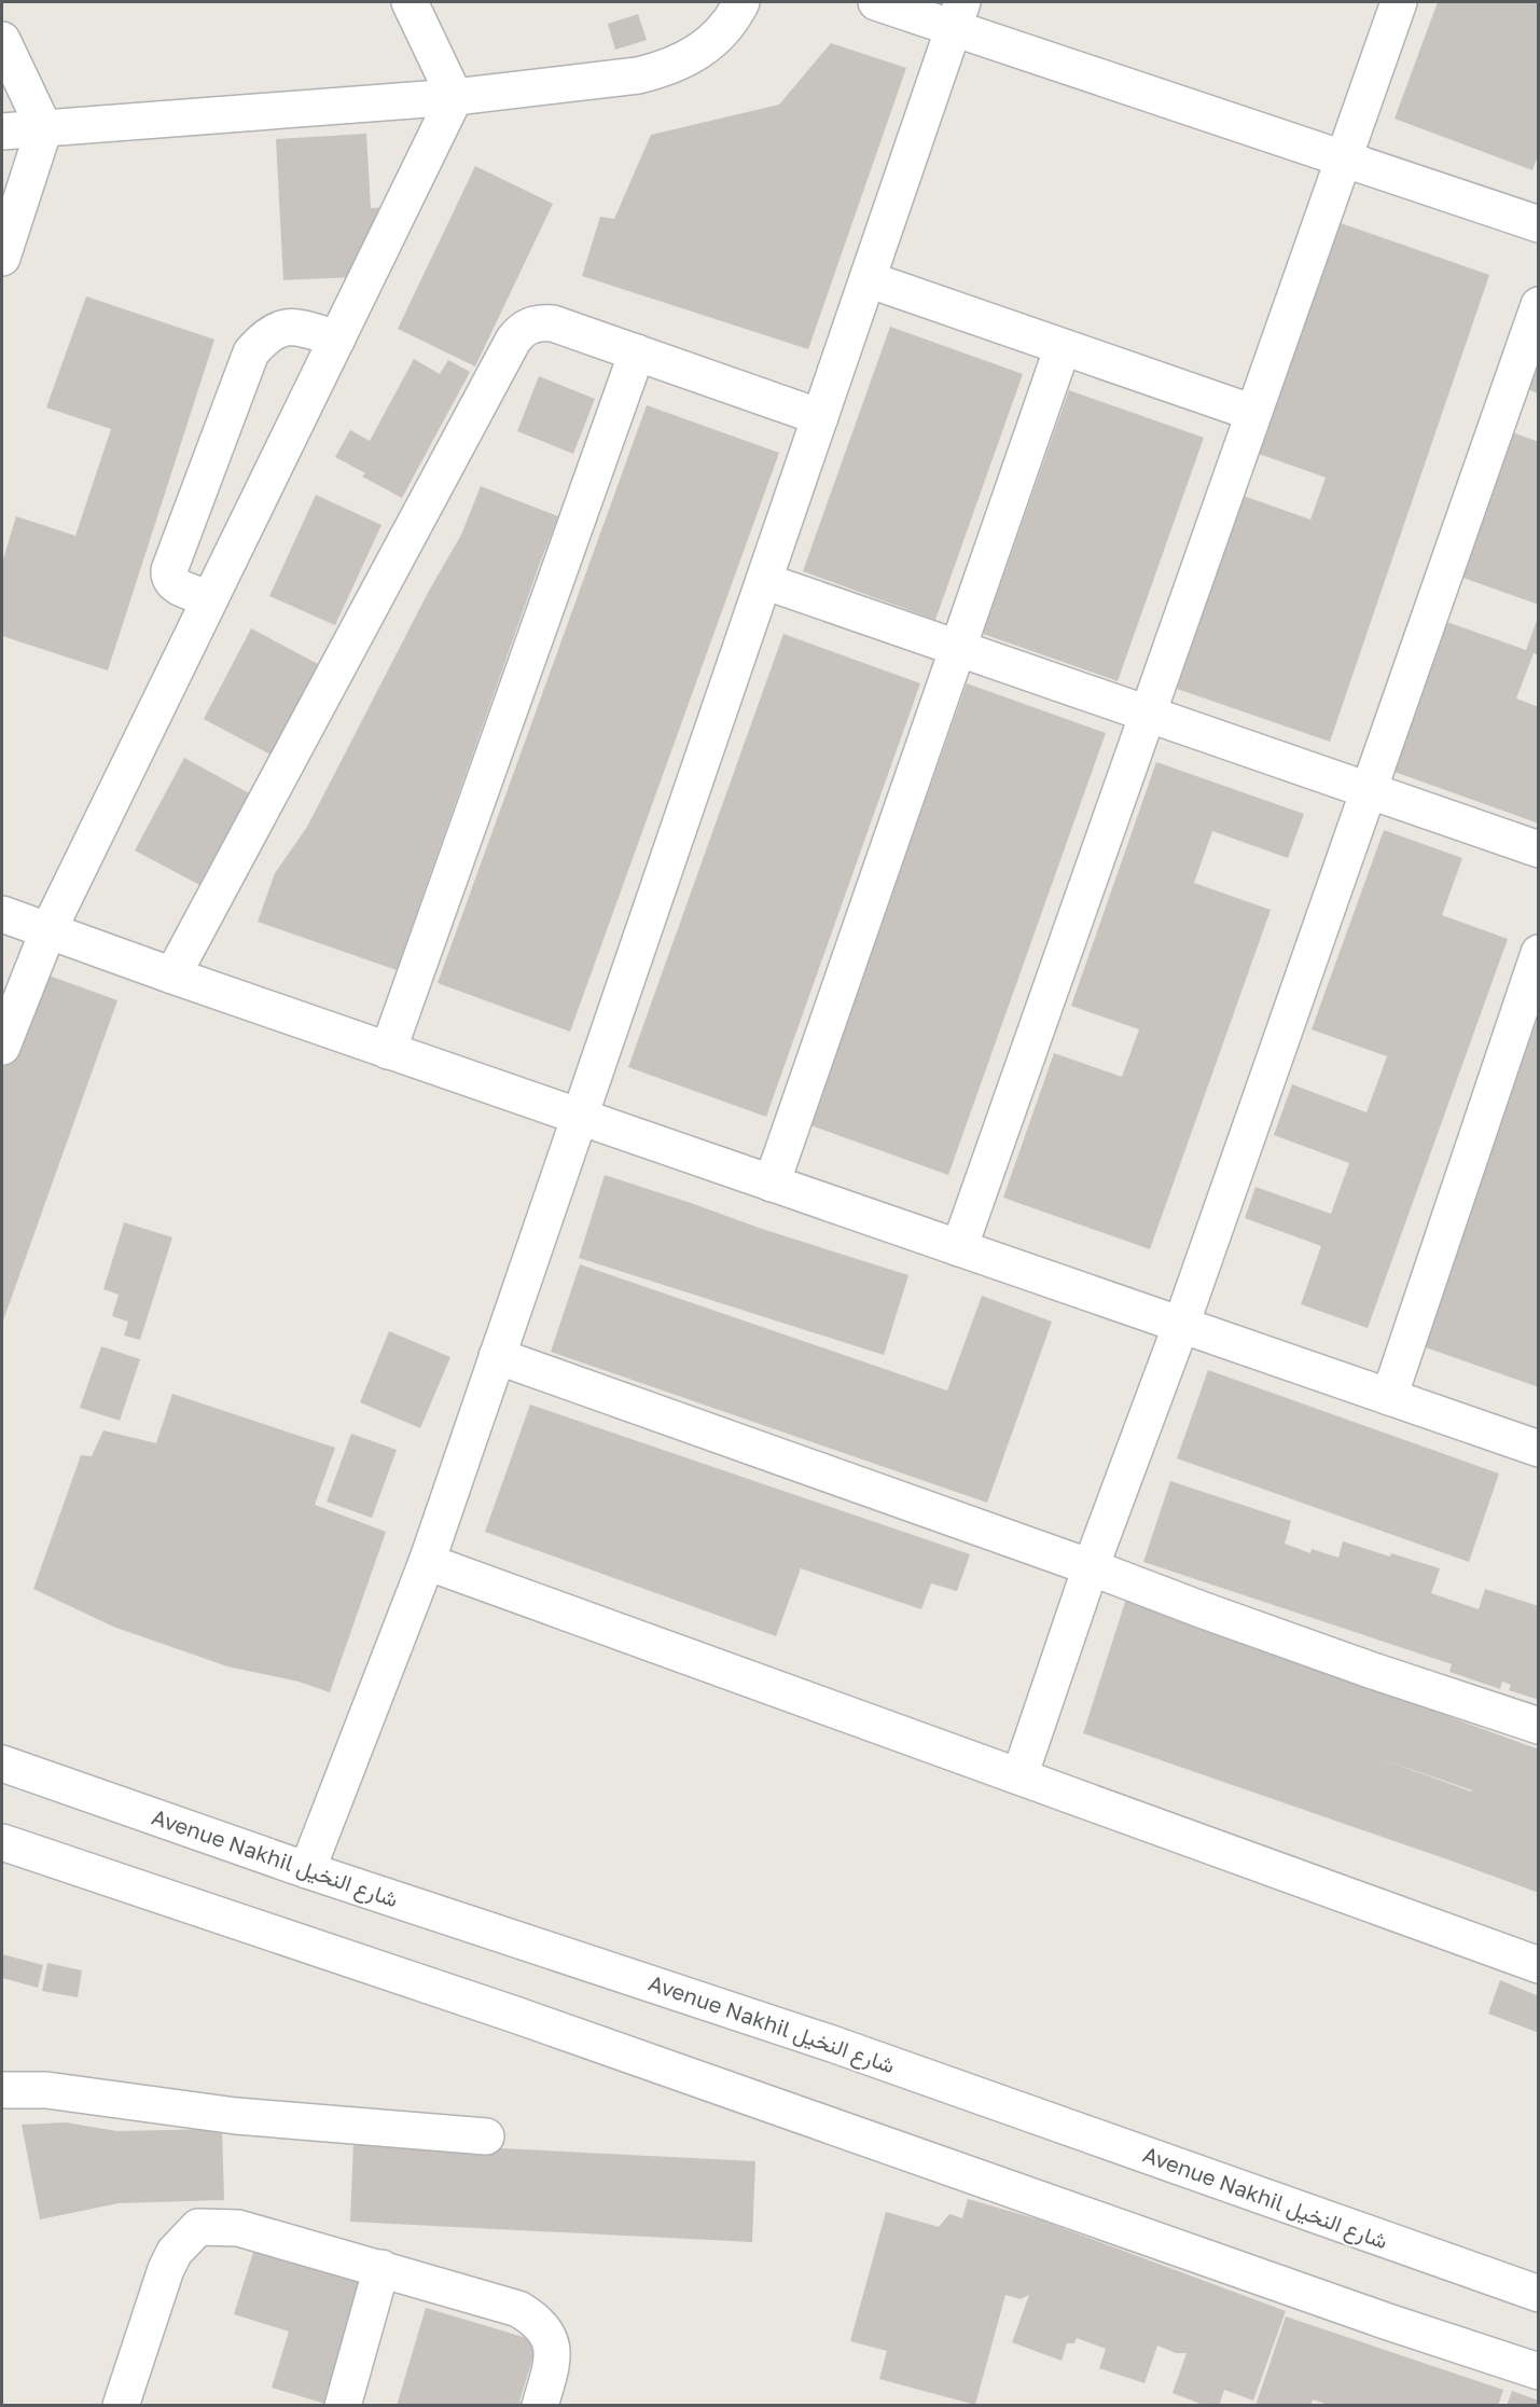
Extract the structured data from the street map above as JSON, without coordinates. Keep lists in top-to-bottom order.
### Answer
{
  "streets": {
    "street": ["Avenue Nakhil شارع النخيل"]
  }
}
